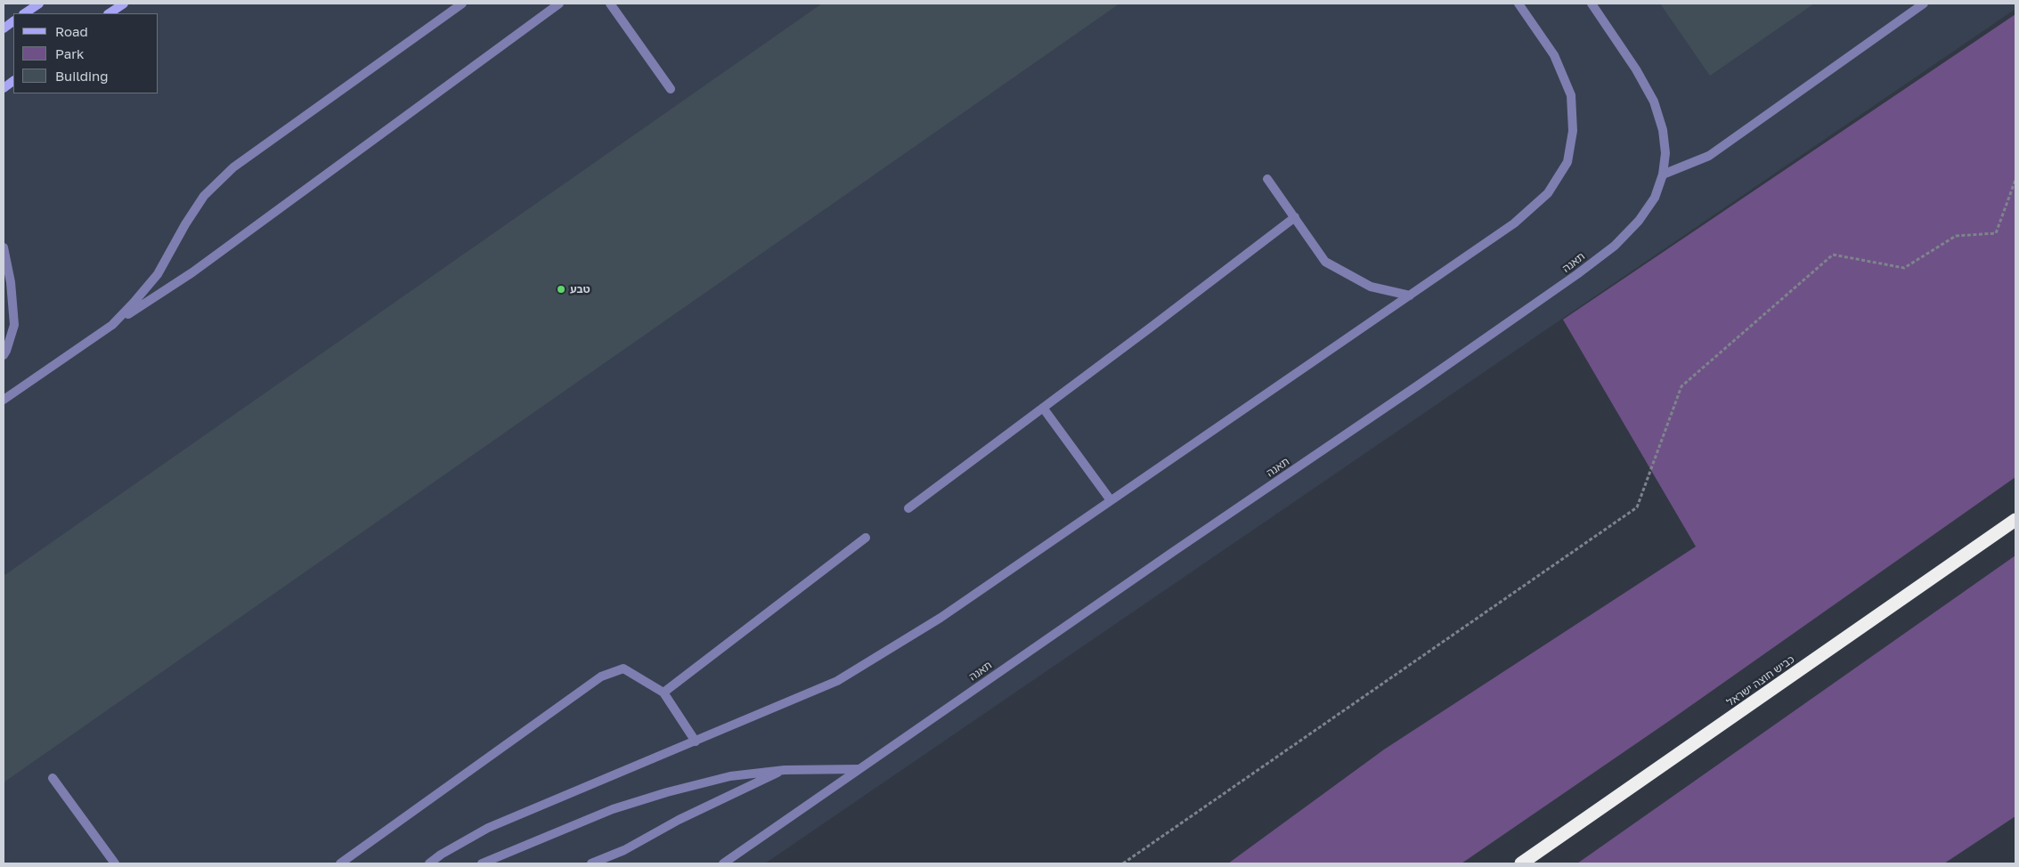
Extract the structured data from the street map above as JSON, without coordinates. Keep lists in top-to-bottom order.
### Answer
{
  "streets": {
    "highway": ["כביש חוצה ישראל"],
    "street": ["תאנה"]
  },
  "places": ["טבע"],
  "legend": ["Road", "Park", "Building"]
}
